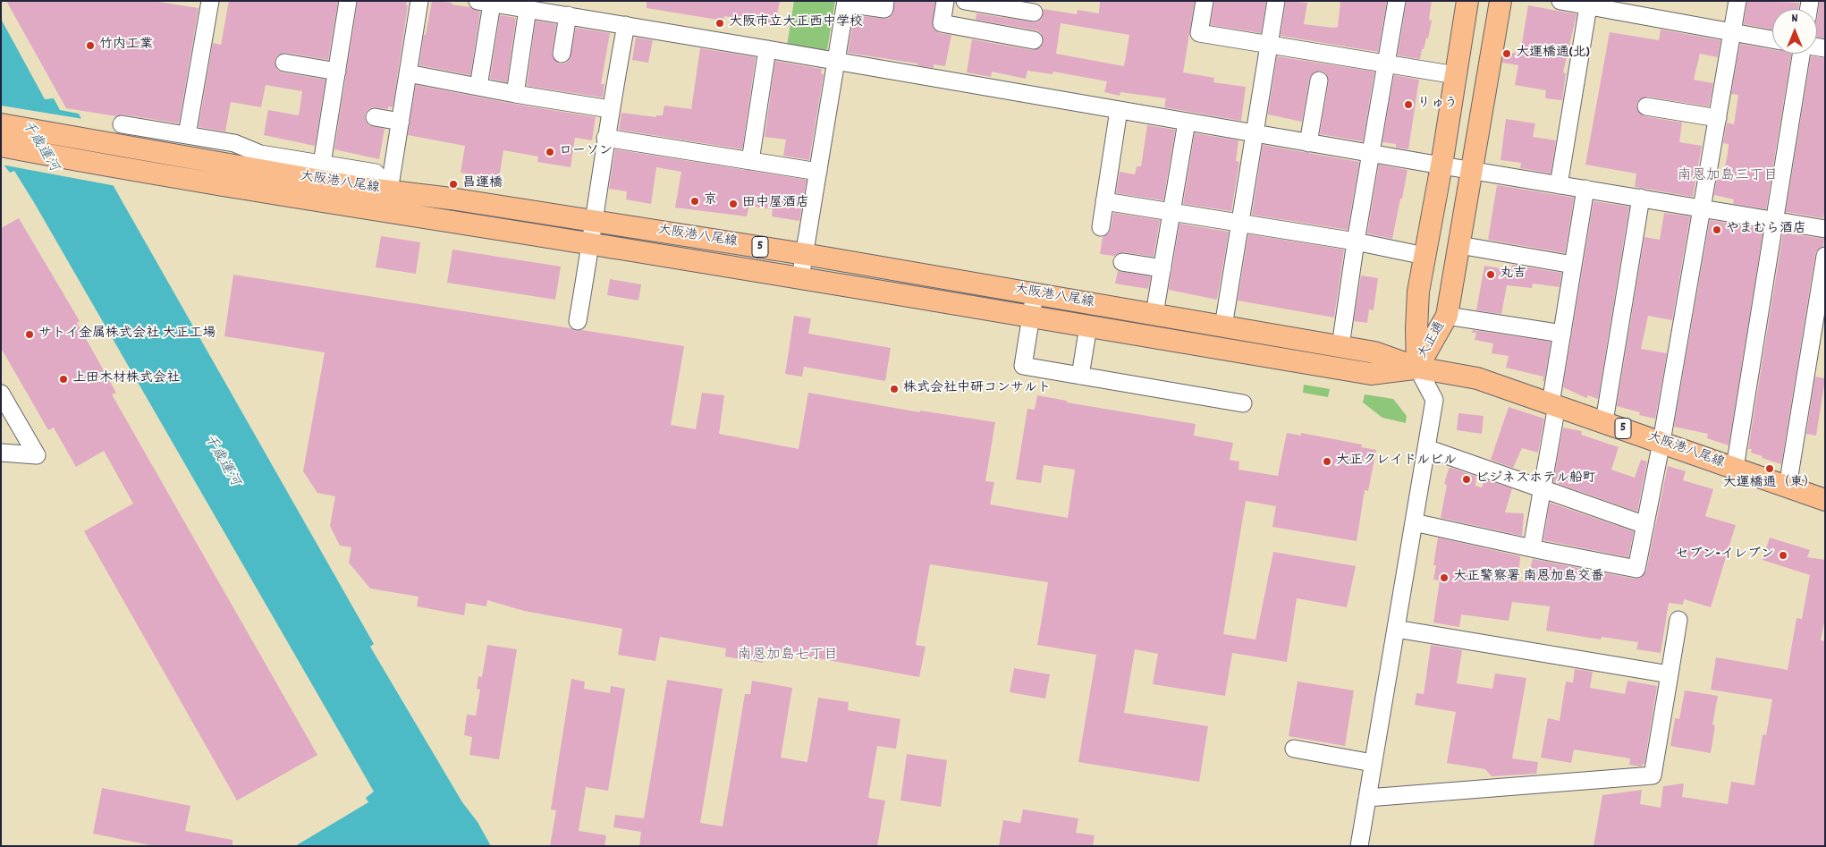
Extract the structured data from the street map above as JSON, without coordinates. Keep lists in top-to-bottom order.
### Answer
{
  "streets": {
    "main road": ["大阪港八尾線", "5", "大正通"]
  },
  "crossings": [
    ["大阪港八尾線", "大正通"]
  ],
  "districts": ["南恩加島三丁目", "南恩加島七丁目"],
  "water": ["千歳運河"],
  "places": [
    "大阪市立大正西中学校",
    "竹内工業",
    "大運橋通(北)",
    "りゅう",
    "ローソン",
    "昌運橋",
    "京",
    "田中屋酒店",
    "やまむら酒店",
    "丸吉",
    "サトイ金属株式会社 大正工場",
    "上田木材株式会社",
    "株式会社中研コンサルト",
    "大正クレイドルビル",
    "大運橋通（東）",
    "ビジネスホテル船町",
    "セブン-イレブン",
    "大正警察署 南恩加島交番"
  ],
  "north": "top"
}
